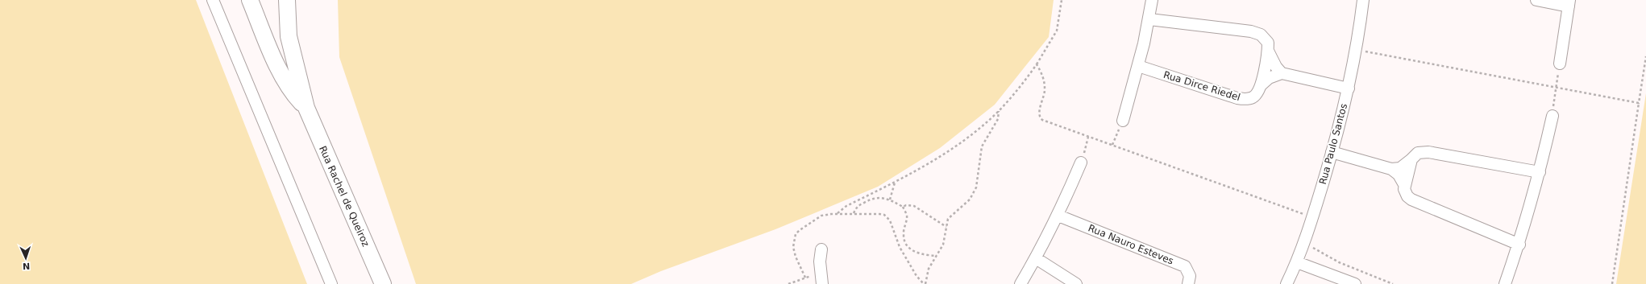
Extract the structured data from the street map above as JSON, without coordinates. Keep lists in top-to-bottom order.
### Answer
{
  "streets": {
    "street": [
      "Rua Dirce Riedel",
      "Rua Paulo Santos",
      "Rua Rachel de Queiroz",
      "Rua Nauro Esteves"
    ]
  },
  "north": "bottom"
}
